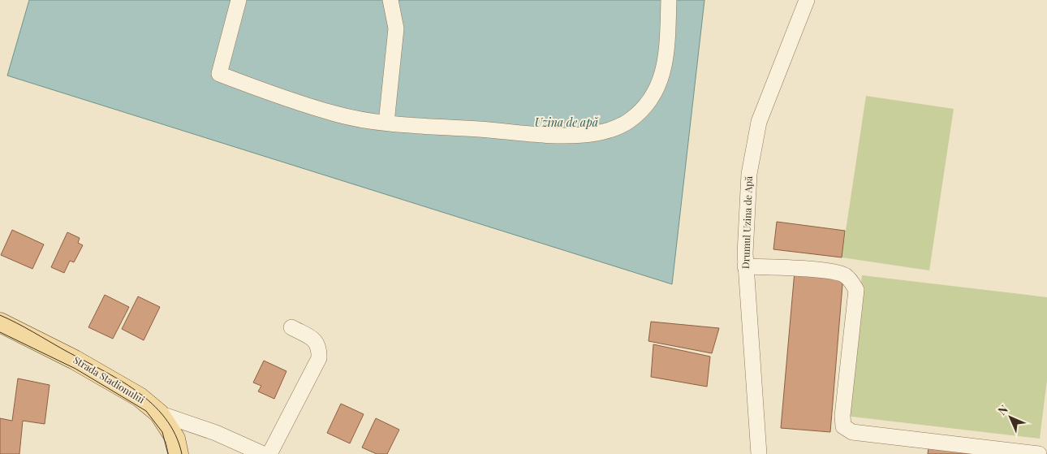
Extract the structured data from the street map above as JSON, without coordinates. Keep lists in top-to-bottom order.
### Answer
{
  "streets": {
    "main road": ["Strada Stadionului"],
    "street": ["Drumul Uzina de Apă"]
  },
  "water": ["Uzina de apă"],
  "north": "top left"
}
